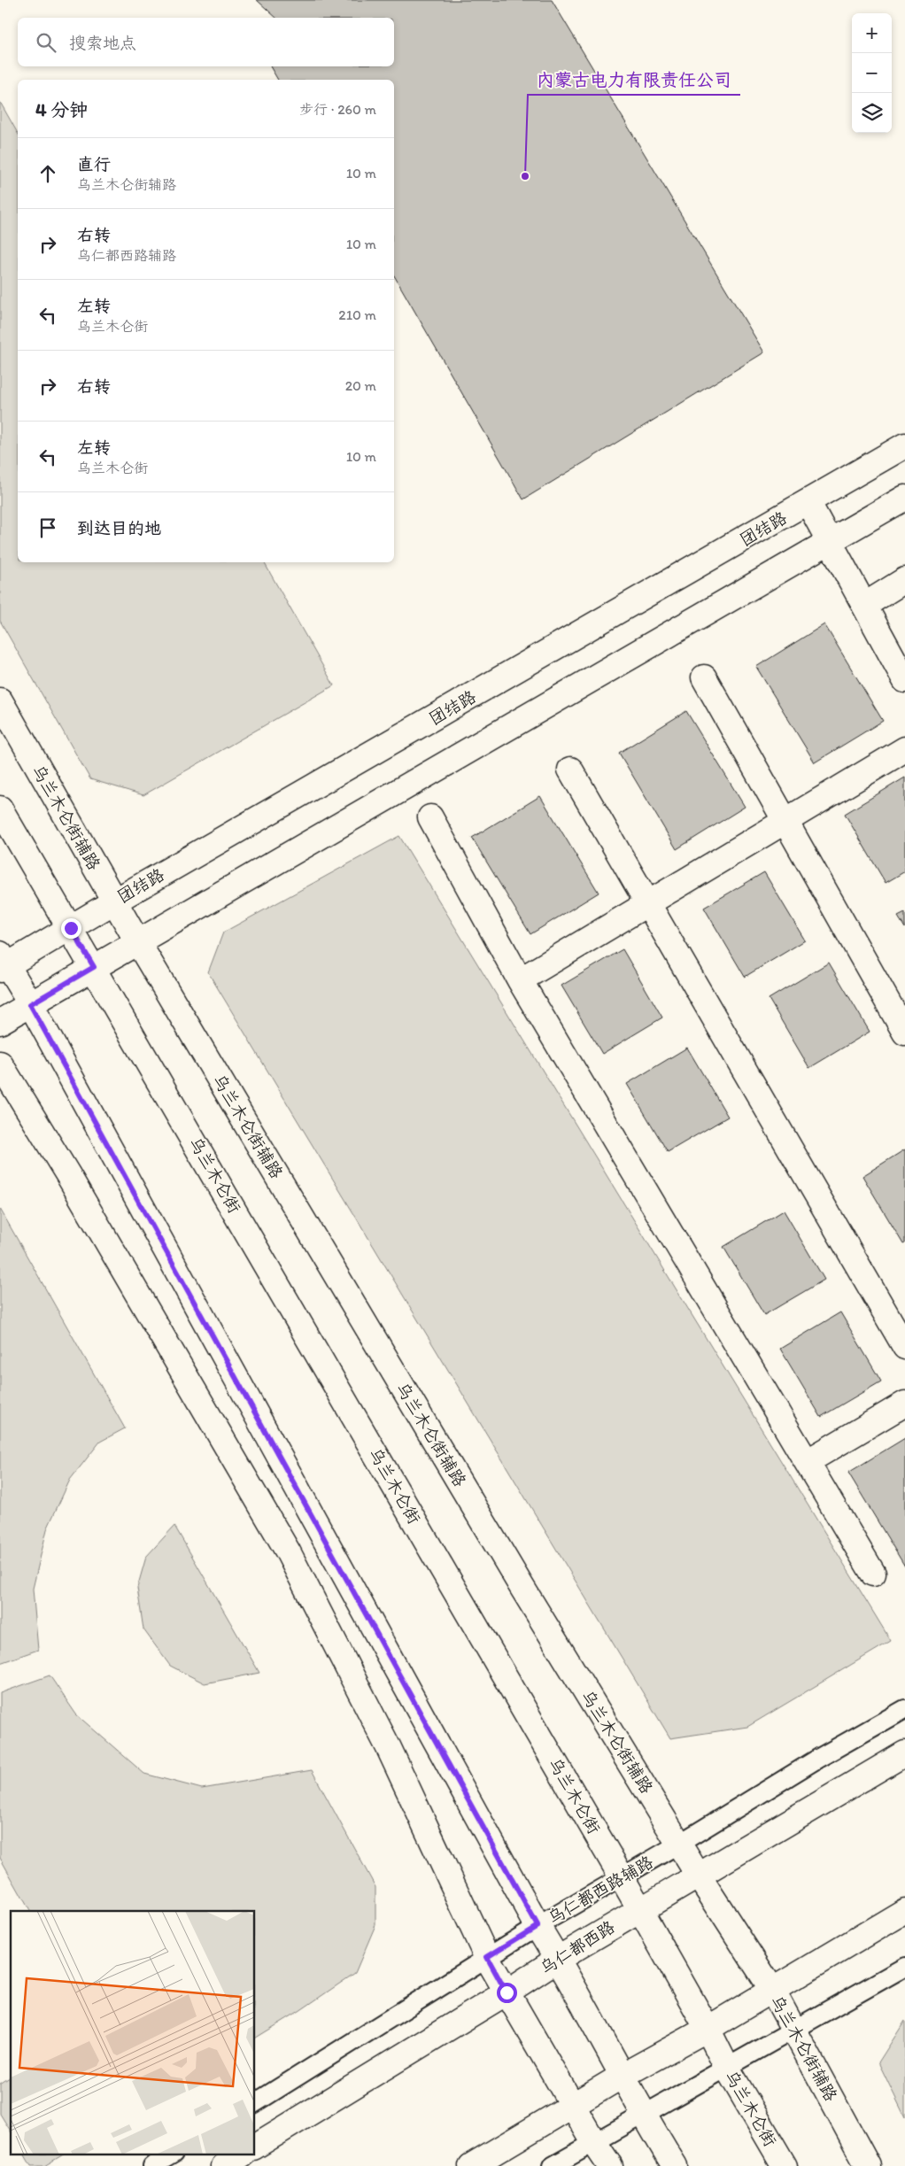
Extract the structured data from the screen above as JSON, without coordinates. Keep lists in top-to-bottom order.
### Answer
{
  "streets": {
    "street": [
      "团结路",
      "乌兰木仑街辅路",
      "乌兰木仑街",
      "乌仁都西路"
    ],
    "lane": ["乌仁都西路辅路"]
  },
  "crossings": [
    ["团结路", "乌兰木仑街辅路"],
    ["团结路", "乌兰木仑街"],
    ["乌兰木仑街辅路", "乌仁都西路辅路"],
    ["乌兰木仑街辅路", "乌仁都西路"],
    ["乌兰木仑街", "乌仁都西路辅路"],
    ["乌兰木仑街", "乌仁都西路"]
  ],
  "places": ["内蒙古电力有限责任公司"],
  "page": {
    "map_buttons": ["+", "−"],
    "search": "搜索地点",
    "heading": ["4 分钟", "步行 · 260 m"],
    "list": [
      ["直行", "乌兰木仑街辅路", "10 m"],
      ["右转", "乌仁都西路辅路", "10 m"],
      ["左转", "乌兰木仑街", "210 m"],
      ["右转", "20 m"],
      ["左转", "乌兰木仑街", "10 m"],
      "到达目的地"
    ]
  }
}
